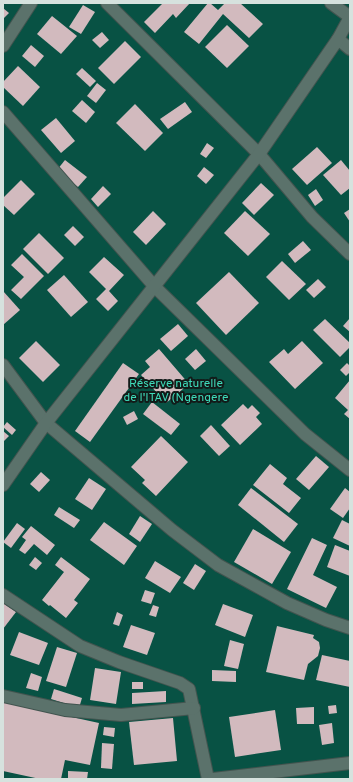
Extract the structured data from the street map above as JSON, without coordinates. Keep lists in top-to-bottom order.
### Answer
{
  "parks": ["Réserve naturelle de l'ITAV (Ngengere"]
}
